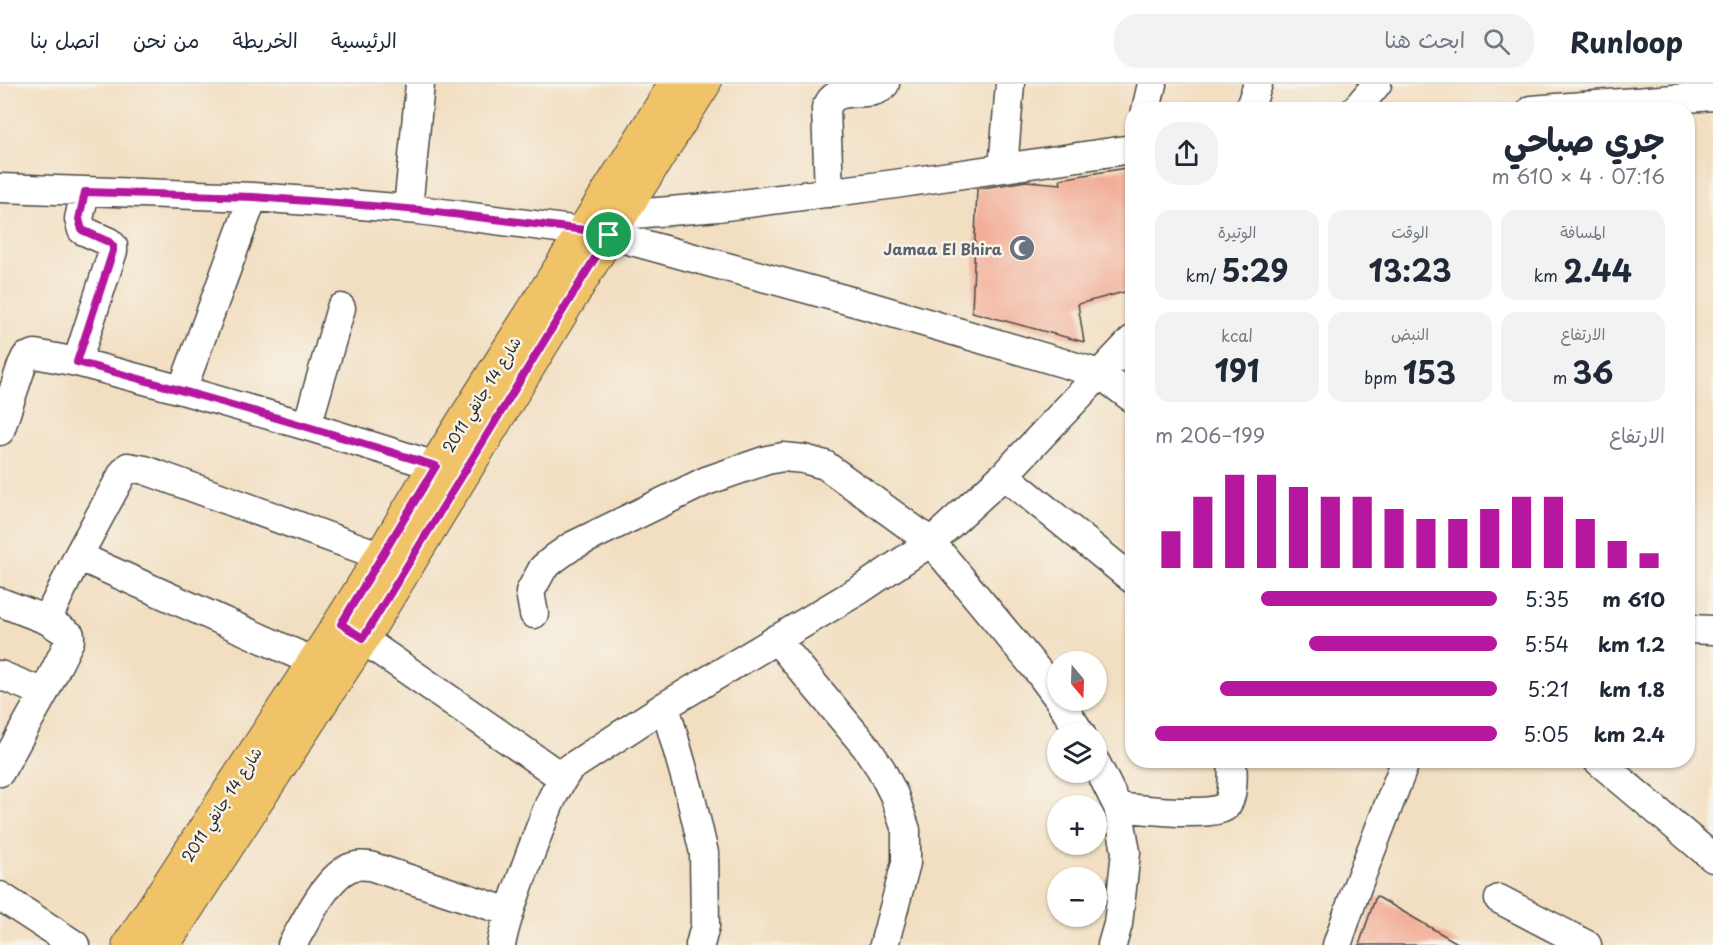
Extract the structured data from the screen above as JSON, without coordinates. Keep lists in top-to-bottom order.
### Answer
{
  "streets": {
    "main road": ["شارع 14 جانفي 2011"]
  },
  "places": {
    "mosque": ["Jamaa El Bhira"]
  },
  "north": "bottom",
  "page": {
    "header": "Runloop",
    "search": "ابحث هنا",
    "nav": [
      "الرئيسية",
      "الخريطة",
      "من نحن",
      "اتصل بنا"
    ],
    "heading": ["جري صباحي", "07:16 · 4 × 610 m"],
    "stats": [
      ["المسافة", "2.44 km"],
      ["الوقت", "13:23"],
      ["الوتيرة", "5:29 /km"],
      ["الارتفاع", "36 m"],
      ["النبض", "153 bpm"],
      ["kcal", "191"]
    ],
    "chart": ["الارتفاع", "199–206 m"],
    "list": [
      {
        "name": "610 m",
        "note": "5:35"
      },
      {
        "name": "1.2 km",
        "note": "5:54"
      },
      {
        "name": "1.8 km",
        "note": "5:21"
      },
      {
        "name": "2.4 km",
        "note": "5:05"
      }
    ],
    "map_buttons": ["+", "−"]
  }
}
